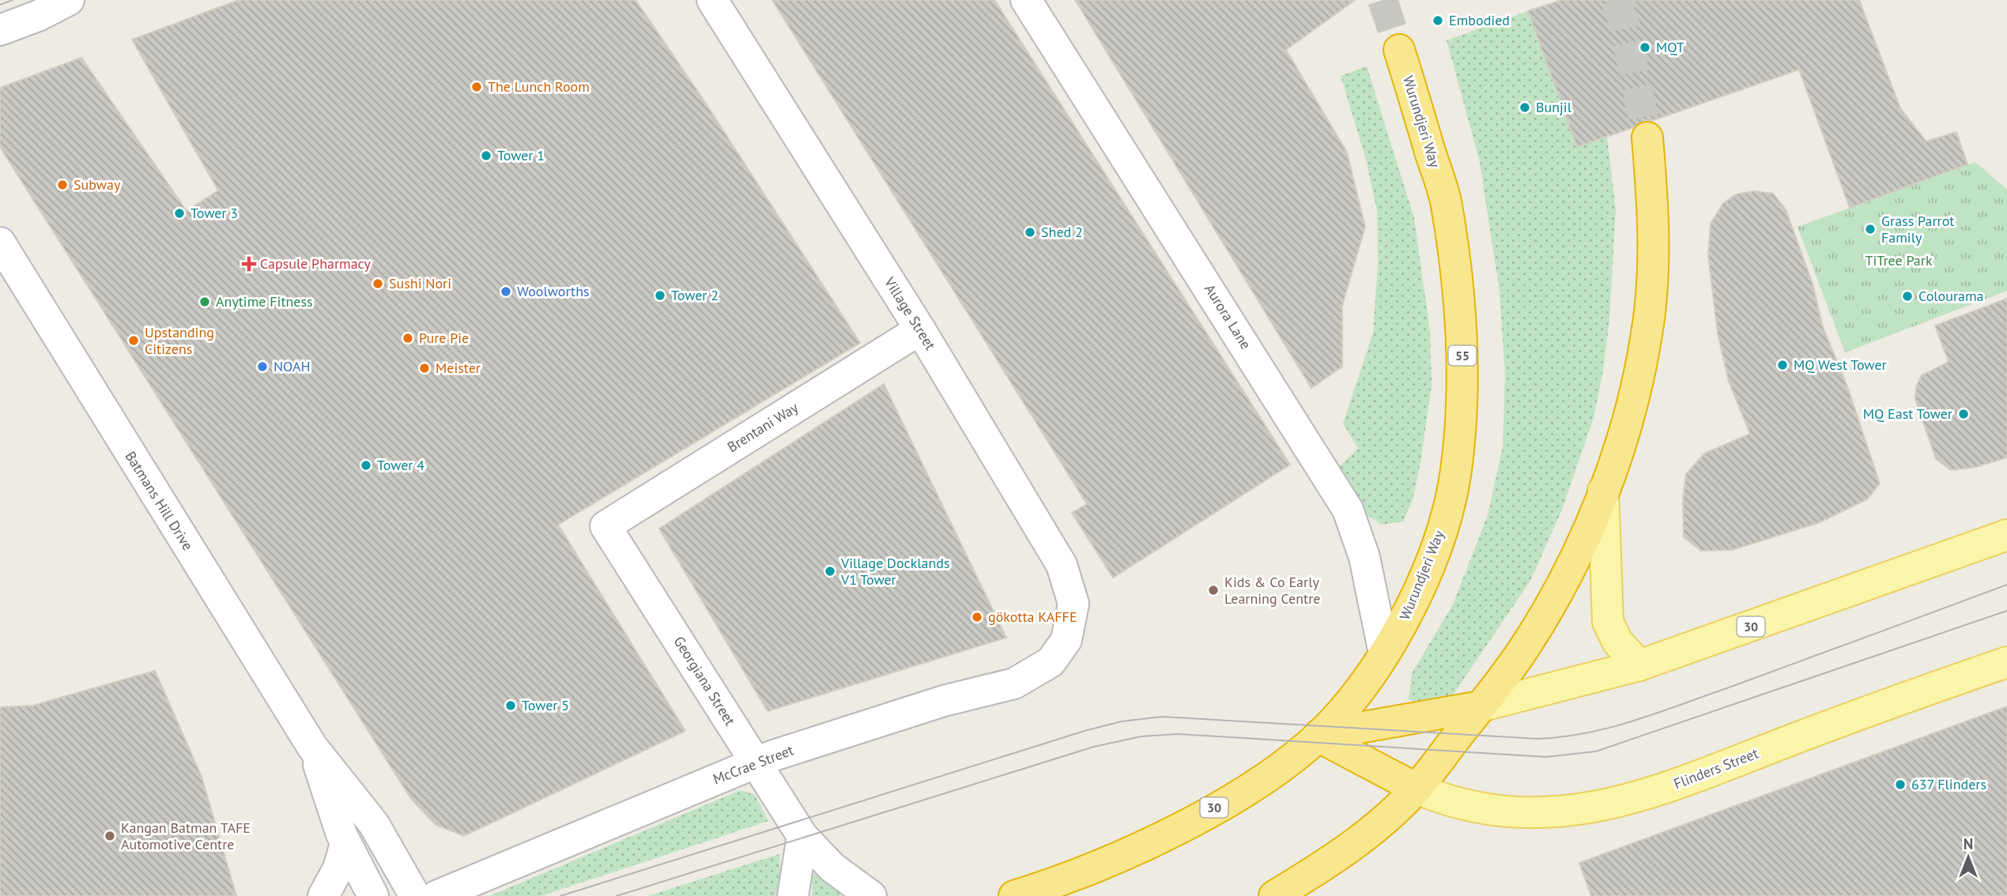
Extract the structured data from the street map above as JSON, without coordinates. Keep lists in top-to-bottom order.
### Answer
{
  "streets": {
    "highway": ["Wurundjeri Way", "55", "30"],
    "main road": ["Flinders Street"],
    "street": [
      "Village Street",
      "Aurora Lane",
      "Brentani Way",
      "Batmans Hill Drive",
      "Georgiana Street",
      "McCrae Street"
    ]
  },
  "crossings": [
    ["Wurundjeri Way", "Aurora Lane"],
    ["Wurundjeri Way", "30"],
    ["Village Street", "Brentani Way"],
    ["Village Street", "McCrae Street"],
    ["Brentani Way", "Georgiana Street"],
    ["Georgiana Street", "McCrae Street"]
  ],
  "parks": ["TiTree Park"],
  "places": {
    "other": [
      "Embodied",
      "MQT",
      "The Lunch Room",
      "Bunjil",
      "Tower 1",
      "Subway",
      "Tower 3",
      "Grass Parrot Family",
      "Shed 2",
      "Sushi Nori",
      "Woolworths",
      "Tower 2",
      "Colourama",
      "Anytime Fitness",
      "Pure Pie",
      "Upstanding Citizens",
      "MQ West Tower",
      "NOAH",
      "Meister",
      "MQ East Tower",
      "Tower 4",
      "Village Docklands V1 Tower",
      "Kids & Co Early Learning Centre",
      "gökotta KAFFE",
      "Tower 5",
      "637 Flinders",
      "Kangan Batman TAFE Automotive Centre"
    ],
    "health": ["Capsule Pharmacy"]
  },
  "north": "top"
}
